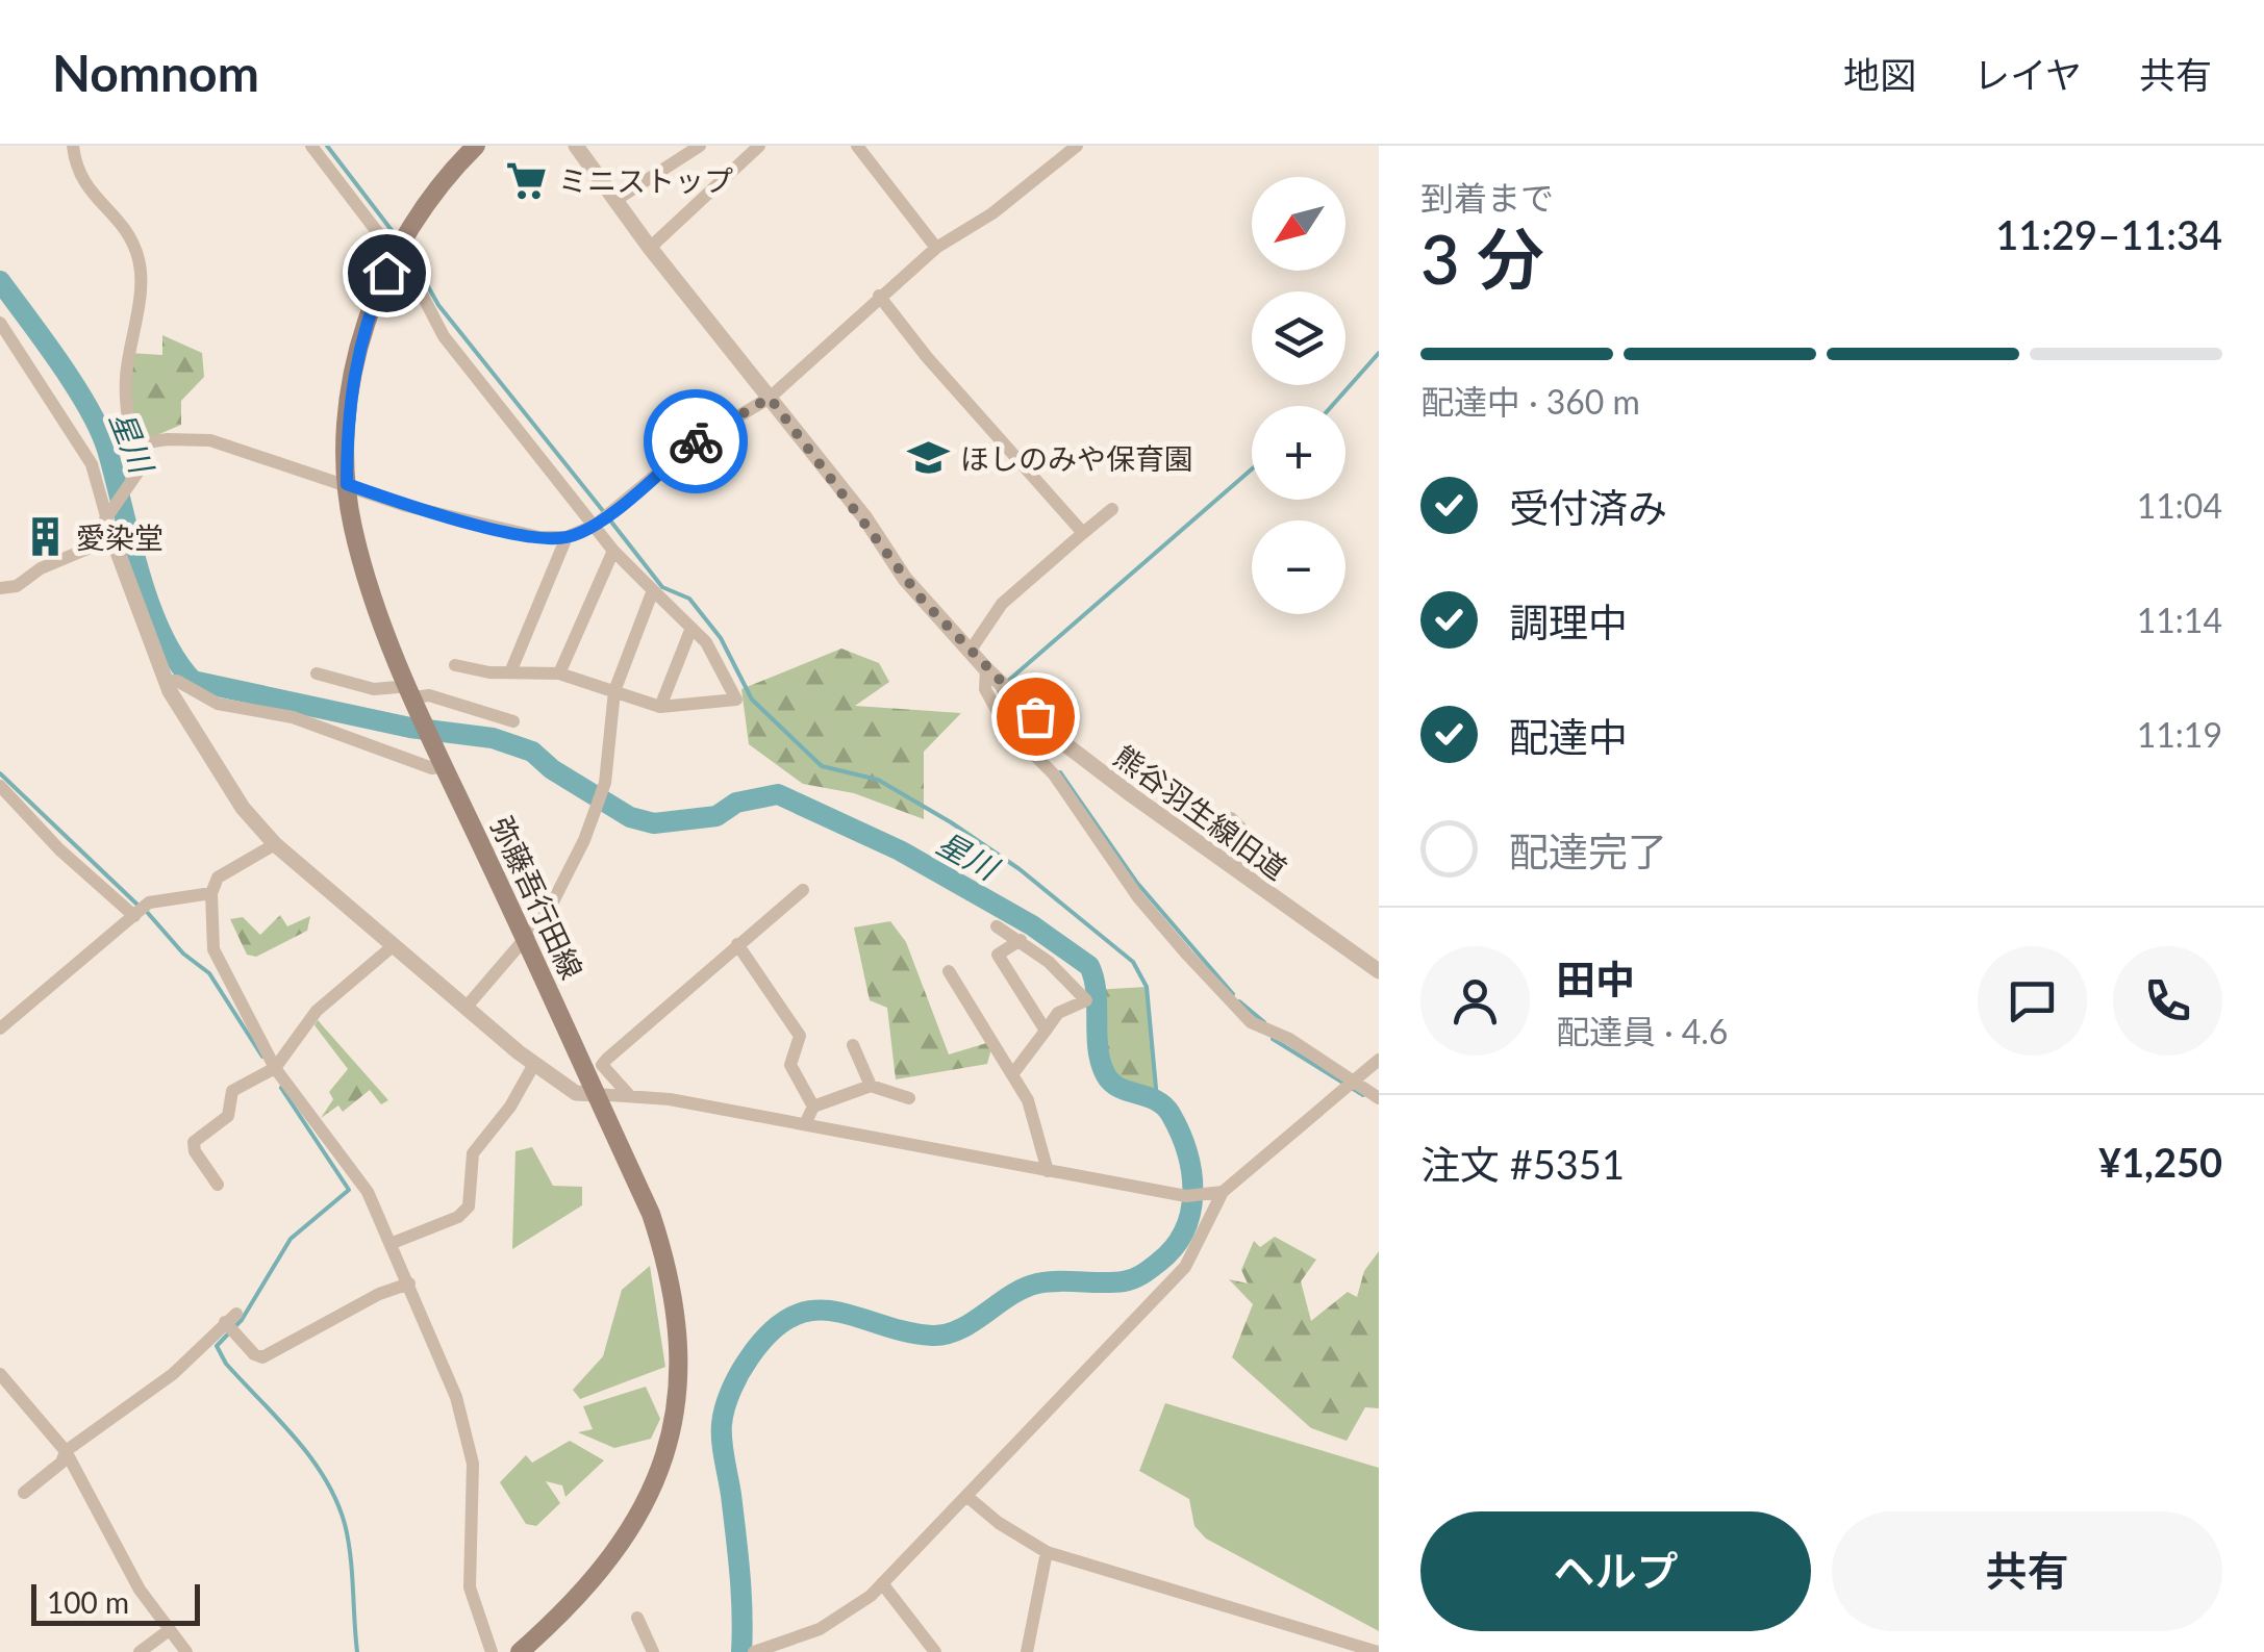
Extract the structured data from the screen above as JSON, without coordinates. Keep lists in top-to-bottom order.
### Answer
{
  "streets": {
    "main road": ["弥藤吾行田線"],
    "street": ["熊谷羽生線旧道"]
  },
  "water": ["星川"],
  "places": {
    "supermarket": ["ミニストップ"],
    "school or university": ["ほしのみや保育園"],
    "building": ["愛染堂"]
  },
  "scale_bar": "100 m",
  "north": "bottom left",
  "page": {
    "header": "Nomnom",
    "nav": ["地図", "レイヤ", "共有"],
    "heading": ["3 分", "到着まで", "11:29–11:34"],
    "panel": [
      "田中",
      "配達員 · 4.6",
      "注文 #5351",
      "¥1,250"
    ],
    "map_buttons": ["+", "−"],
    "bar": "配達中 · 360 m",
    "list": [
      ["受付済み", "11:04"],
      ["調理中", "11:14"],
      ["配達中", "11:19"],
      "配達完了"
    ],
    "buttons": ["ヘルプ", "共有"],
    "scale": "100 m"
  }
}
